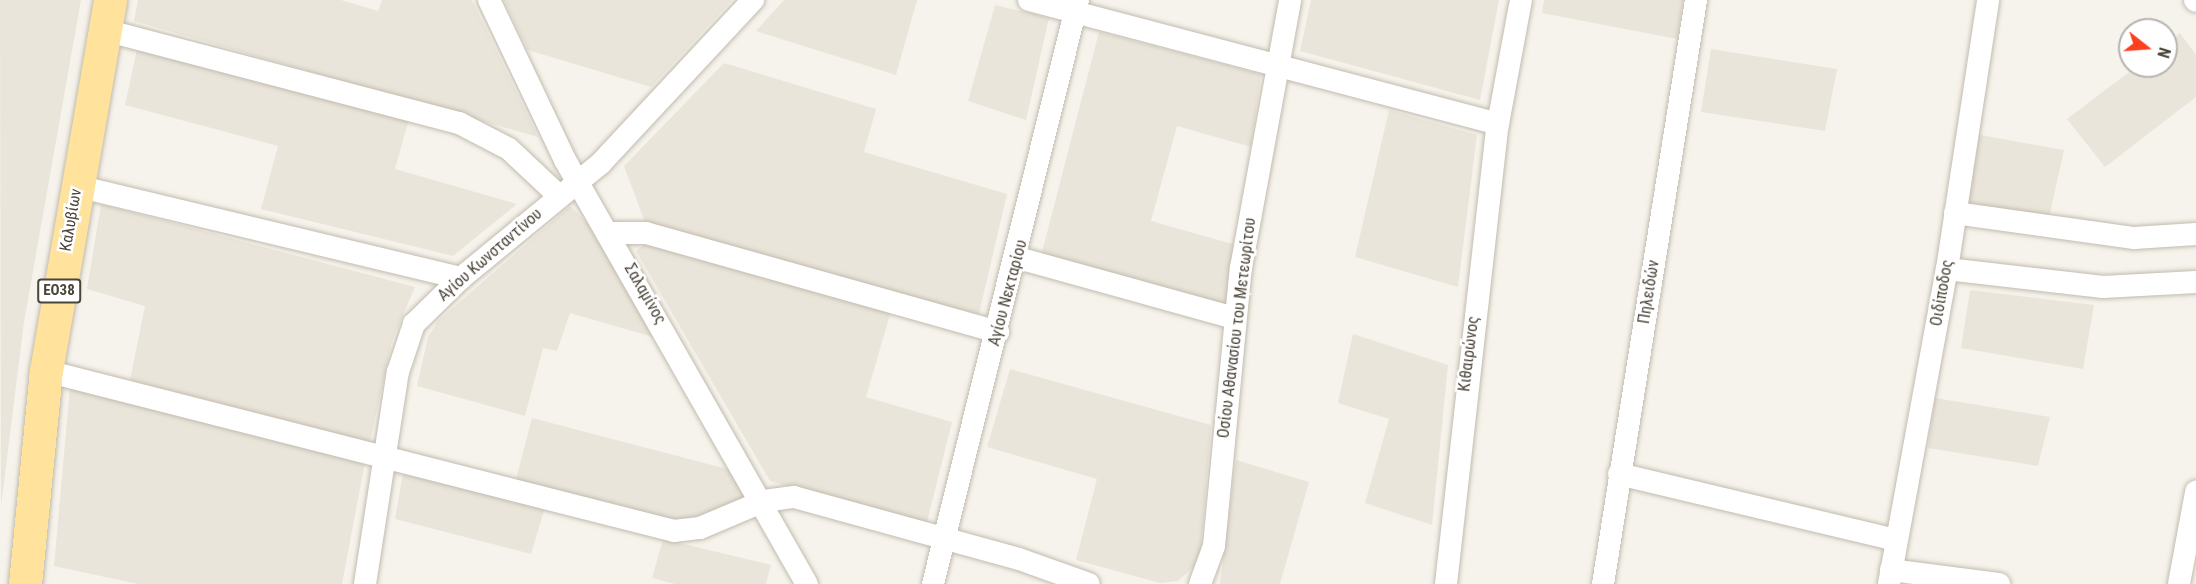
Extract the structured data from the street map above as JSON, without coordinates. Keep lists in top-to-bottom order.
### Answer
{
  "streets": {
    "main road": ["Καλυβίων", "ΕΟ38"],
    "street": [
      "Αγίου Κωνσταντίνου",
      "Πηλειδών",
      "Αγίου Νεκταρίου",
      "Οιδίποδος",
      "Σαλαμίνος",
      "Οσίου Αθανασίου του Μετεωρίτου",
      "Κιθαιρώνος"
    ]
  },
  "crossings": [
    ["Αγίου Κωνσταντίνου", "Σαλαμίνος"]
  ],
  "north": "right"
}
